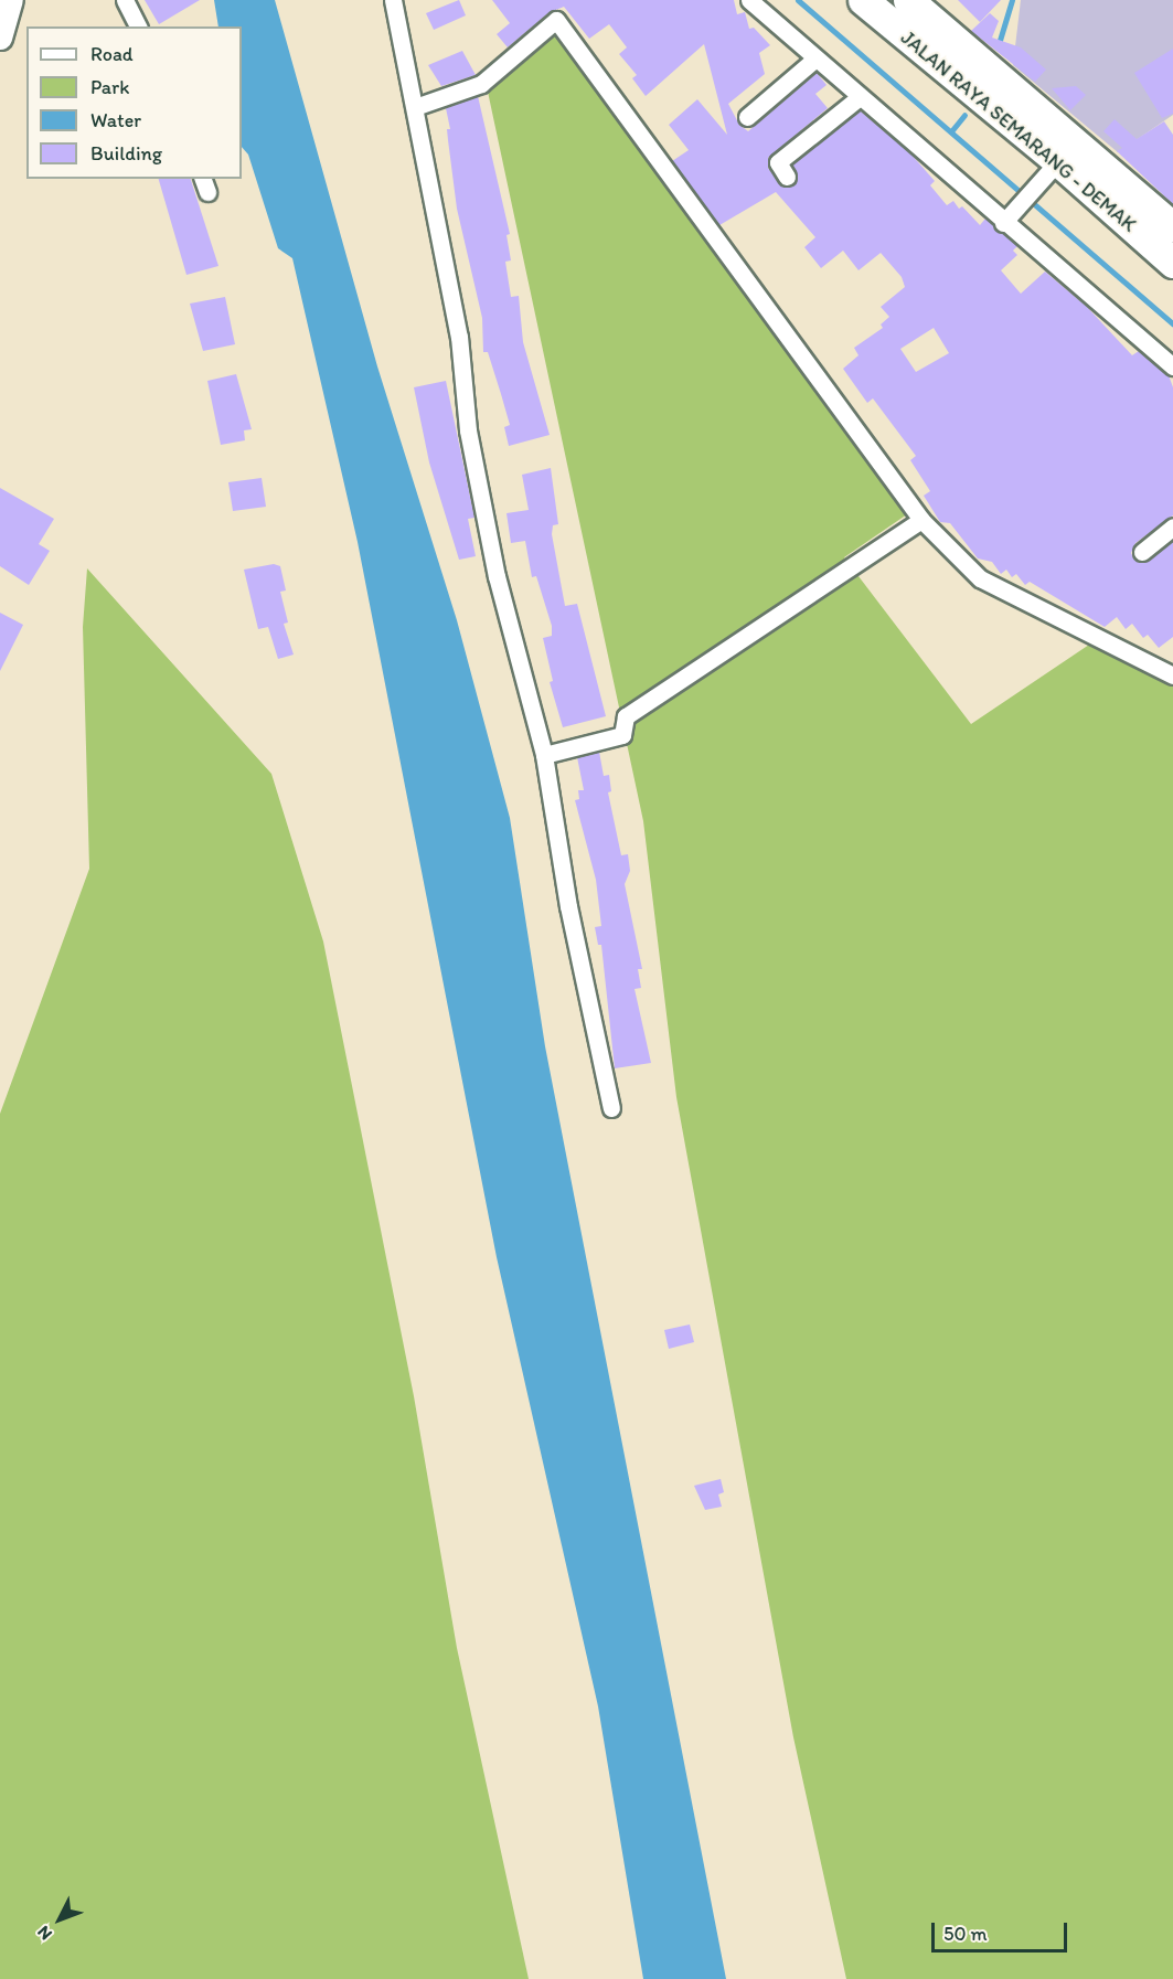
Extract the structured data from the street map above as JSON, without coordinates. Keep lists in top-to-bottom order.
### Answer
{
  "streets": {
    "highway": ["JALAN RAYA SEMARANG - DEMAK"]
  },
  "legend": [
    "Road",
    "Park",
    "Water",
    "Building"
  ],
  "scale_bar": "50 m",
  "north": "bottom left"
}
